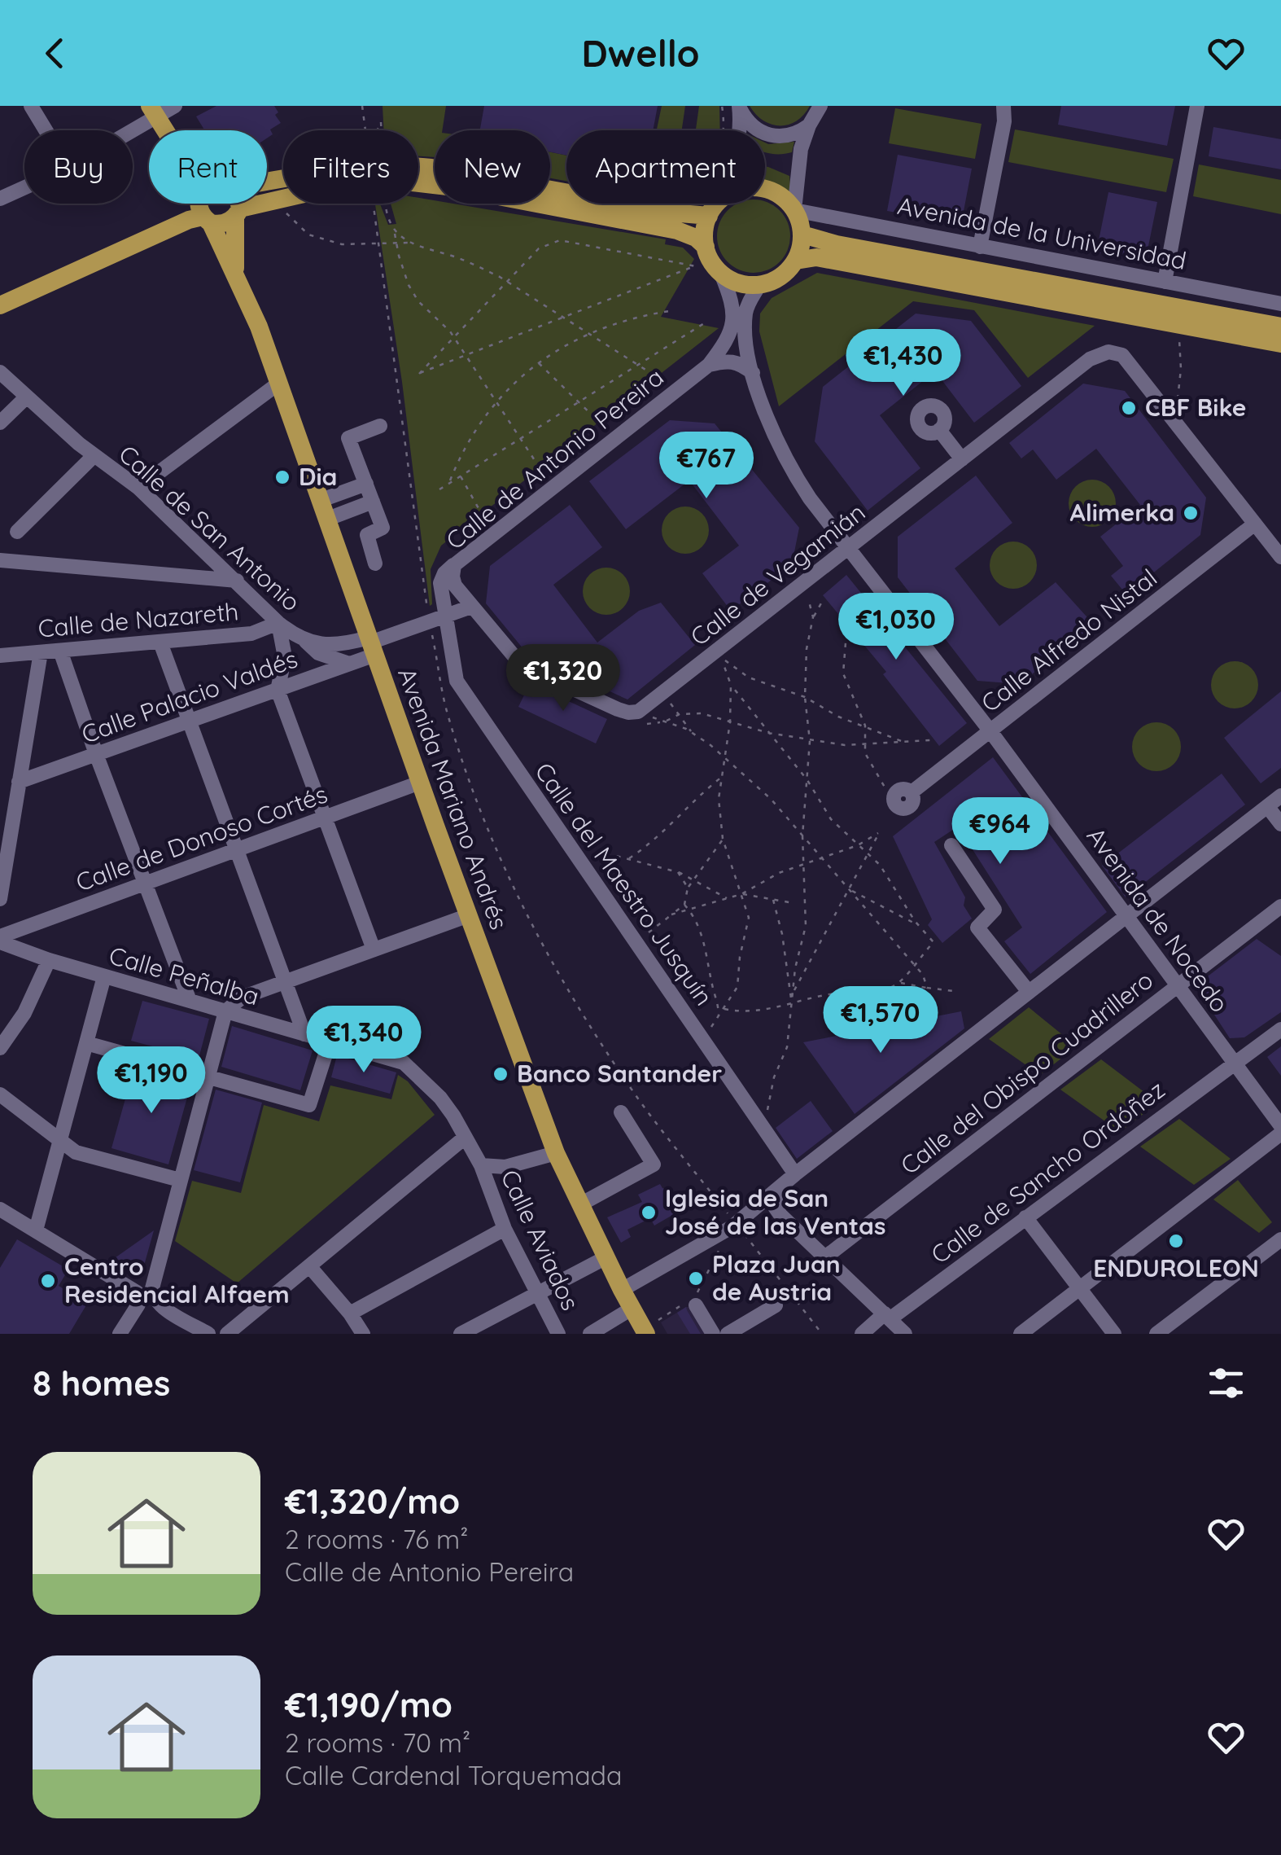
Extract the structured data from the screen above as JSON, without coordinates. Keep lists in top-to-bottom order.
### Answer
{
  "streets": {
    "main road": ["Avenida de la Universidad", "Avenida Mariano Andrés"],
    "street": [
      "Calle de Antonio Pereira",
      "Calle de San Antonio",
      "Calle de Vegamián",
      "Calle de Nazareth",
      "Calle Alfredo Nistal",
      "Calle Palacio Valdés",
      "Calle de Donoso Cortés",
      "Calle del Maestro Jusquín",
      "Avenida de Nocedo",
      "Calle Peñalba",
      "Calle del Obispo Cuadrillero",
      "Calle de Sancho Ordóñez",
      "Calle Aviados"
    ]
  },
  "crossings": [
    ["Avenida de la Universidad", "Calle de Antonio Pereira"],
    ["Avenida de la Universidad", "Avenida de Nocedo"],
    ["Calle de Antonio Pereira", "Calle de Vegamián"],
    ["Calle de Antonio Pereira", "Calle del Maestro Jusquín"],
    ["Calle de Antonio Pereira", "Avenida de Nocedo"],
    ["Calle de San Antonio", "Calle de Nazareth"],
    ["Calle de San Antonio", "Calle Palacio Valdés"],
    ["Calle de San Antonio", "Avenida Mariano Andrés"],
    ["Calle de Vegamián", "Calle Alfredo Nistal"],
    ["Calle de Vegamián", "Avenida de Nocedo"],
    ["Calle Alfredo Nistal", "Avenida de Nocedo"],
    ["Calle Palacio Valdés", "Avenida Mariano Andrés"],
    ["Avenida Mariano Andrés", "Calle de Donoso Cortés"],
    ["Calle de Donoso Cortés", "Calle Peñalba"],
    ["Avenida de Nocedo", "Calle del Obispo Cuadrillero"],
    ["Avenida de Nocedo", "Calle de Sancho Ordóñez"],
    ["Calle Peñalba", "Calle Aviados"]
  ],
  "places": [
    "CBF Bike",
    "Dia",
    "Alimerka",
    "Banco Santander",
    "Iglesia de San José de las Ventas",
    "ENDUROLEON",
    "Plaza Juan de Austria",
    "Centro Residencial Alfaem"
  ],
  "page": {
    "header": "Dwello",
    "chip": [
      "Buy",
      "Rent",
      "Filters",
      "New",
      "Apartment"
    ],
    "price": [
      "€1,430",
      "€767",
      "€1,030",
      "€1,320",
      "€964",
      "€1,570",
      "€1,340",
      "€1,190"
    ],
    "heading": "8 homes",
    "list": [
      {
        "name": "€1,320/mo",
        "note": "2 rooms · 76 m² · Calle de Antonio Pereira"
      },
      {
        "name": "€1,190/mo",
        "note": "2 rooms · 70 m² · Calle Cardenal Torquemada"
      }
    ]
  }
}
